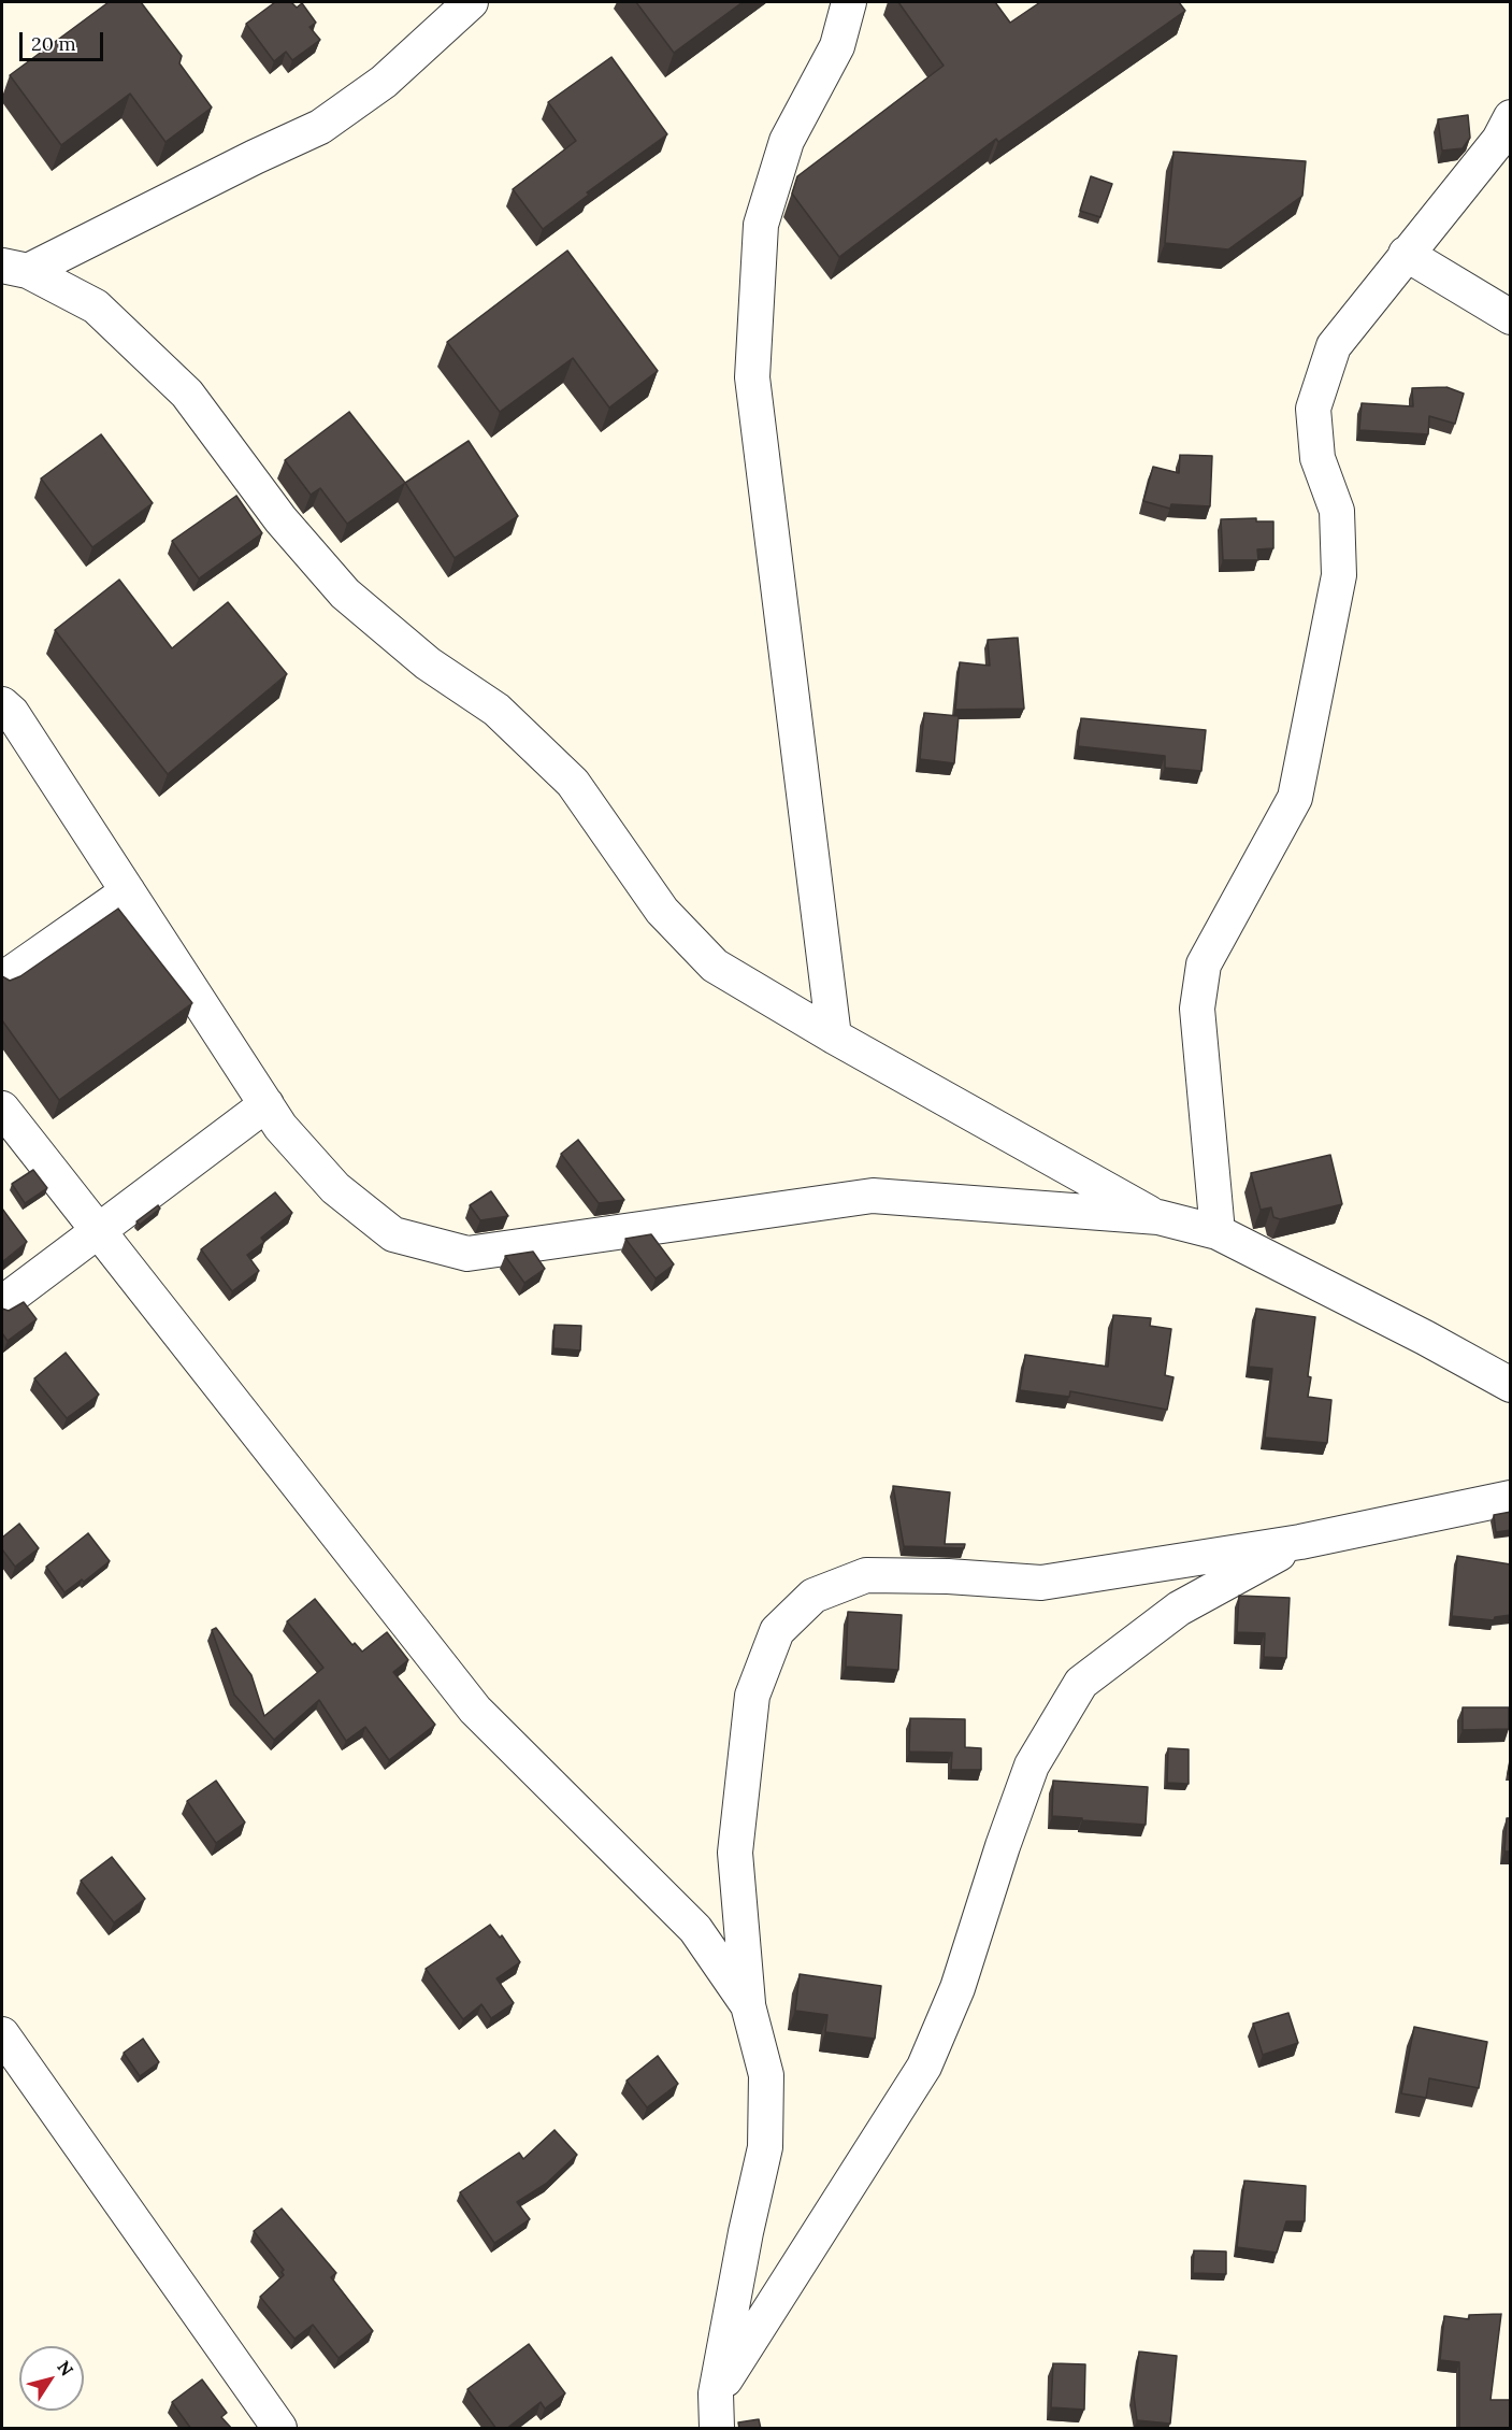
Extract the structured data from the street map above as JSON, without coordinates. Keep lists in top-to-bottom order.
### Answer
{
  "scale_bar": "20 m",
  "north": "top right"
}
